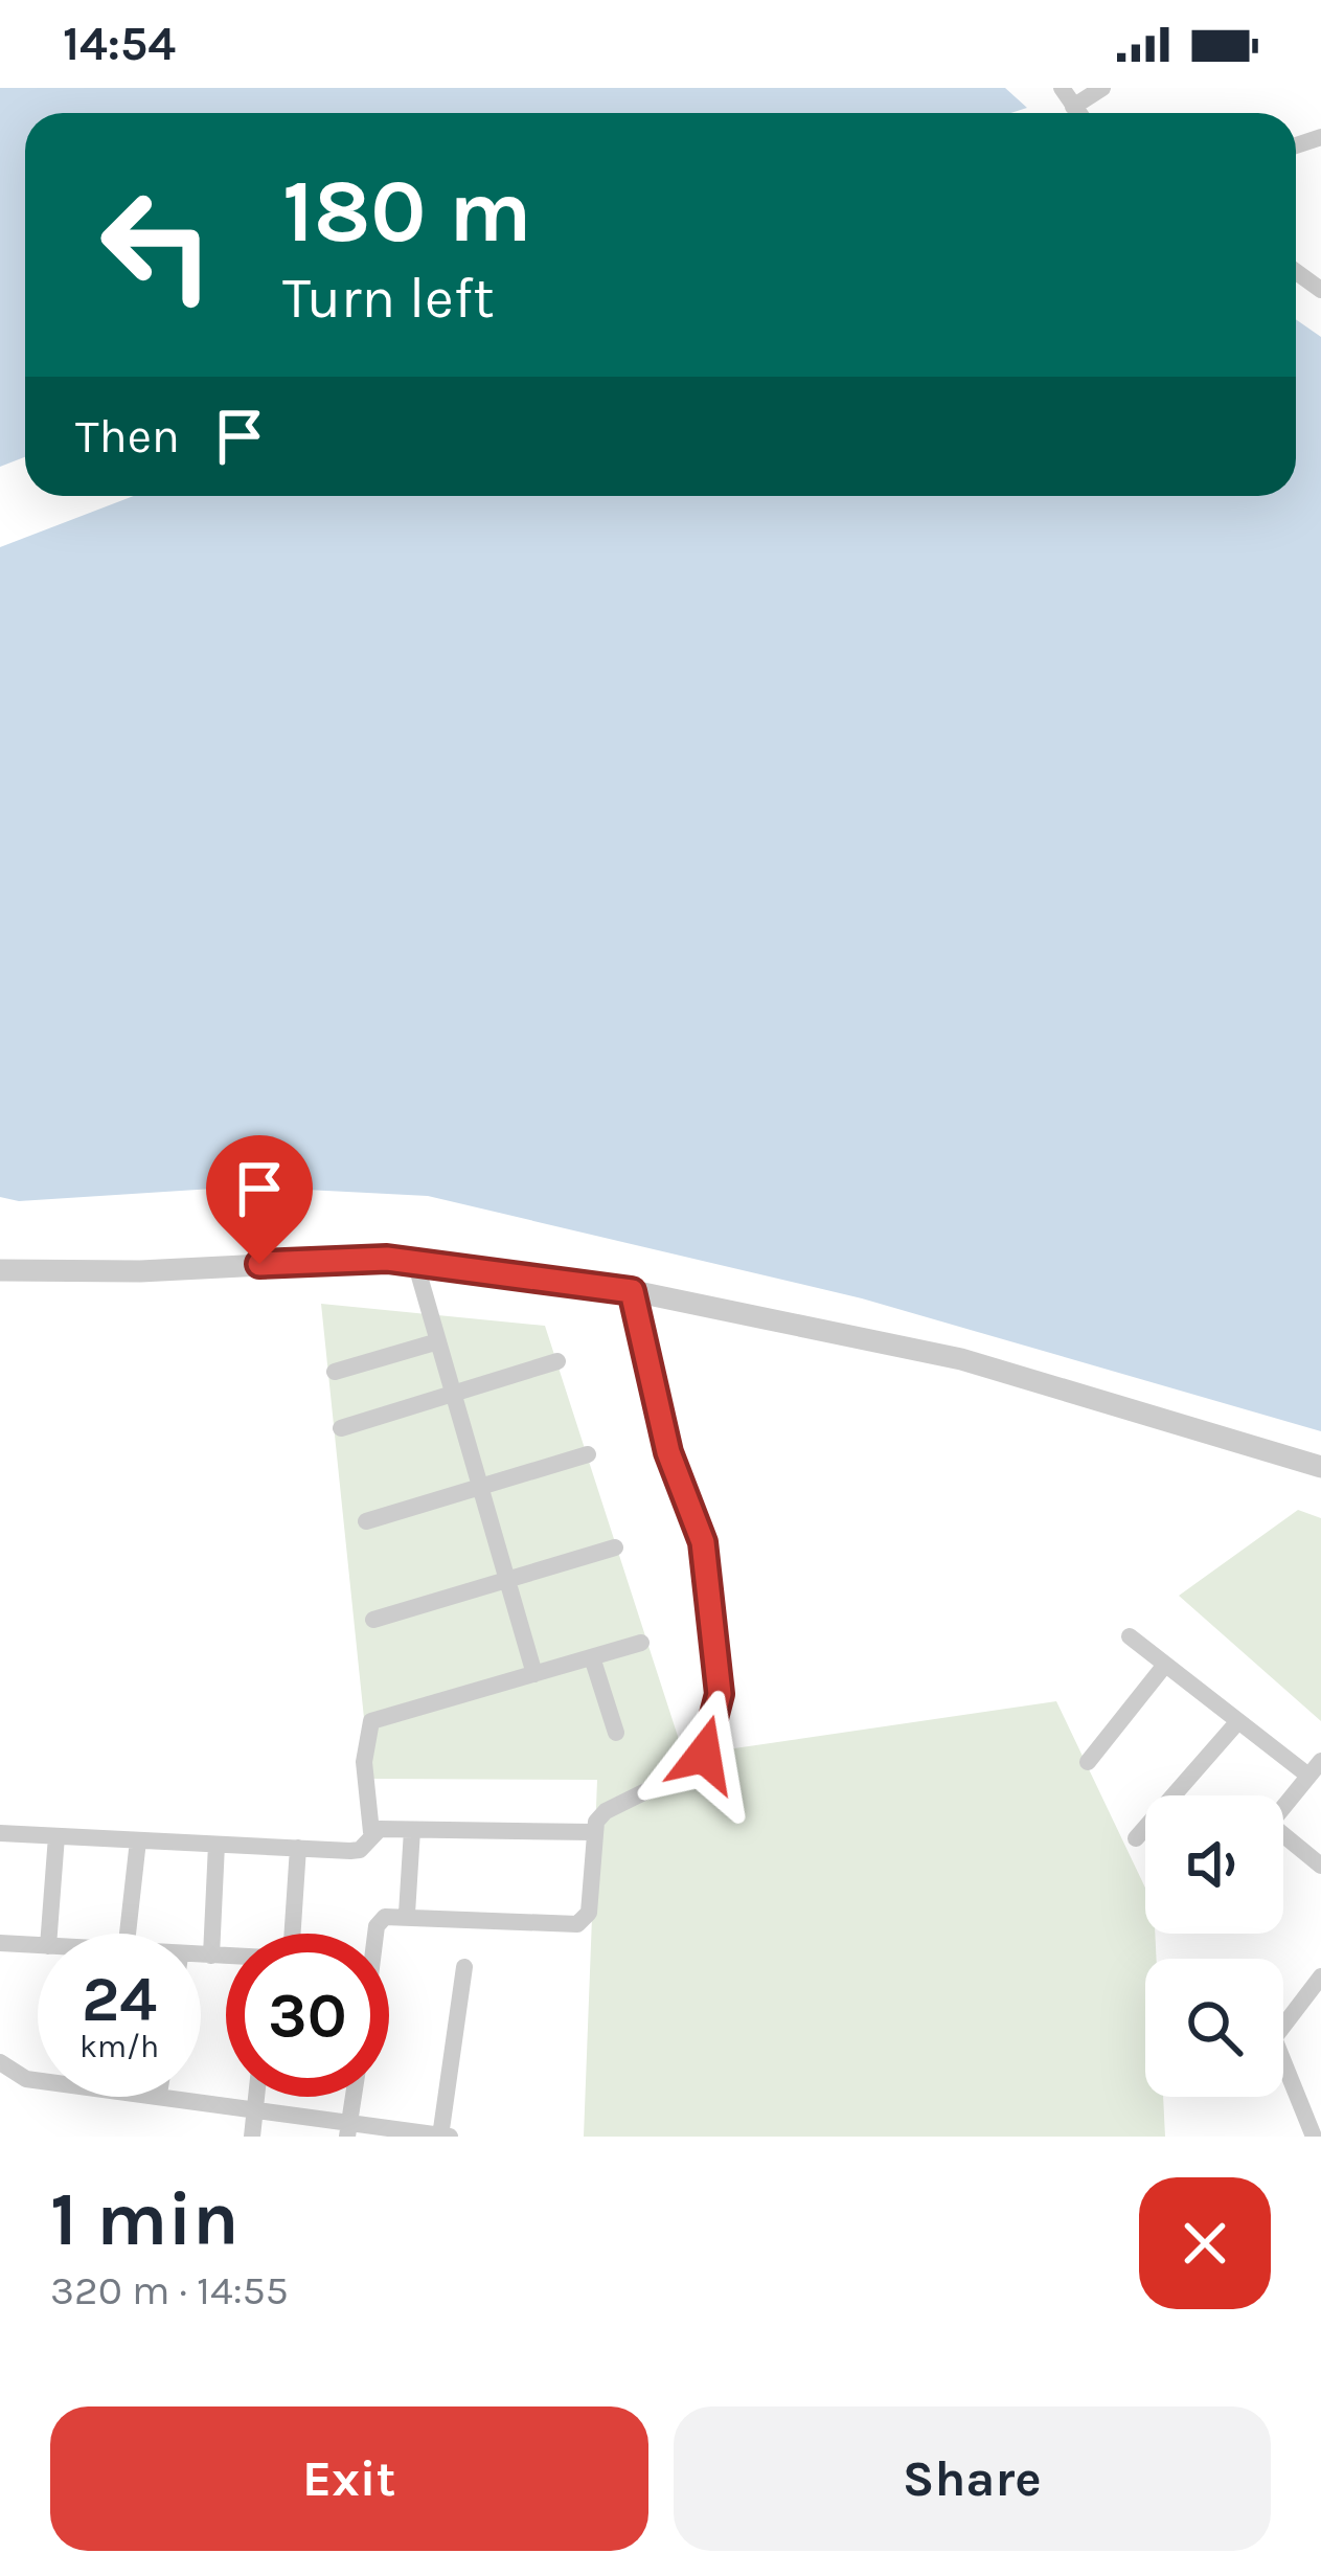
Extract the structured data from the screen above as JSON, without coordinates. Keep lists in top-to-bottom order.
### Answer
{
  "page": {
    "status": "14:54",
    "turn": ["180 m", "Turn left"],
    "then": "Then",
    "speed": "24 km/h",
    "limit": "30",
    "heading": ["1 min", "320 m · 14:55"],
    "buttons": ["Exit", "Share"]
  }
}
